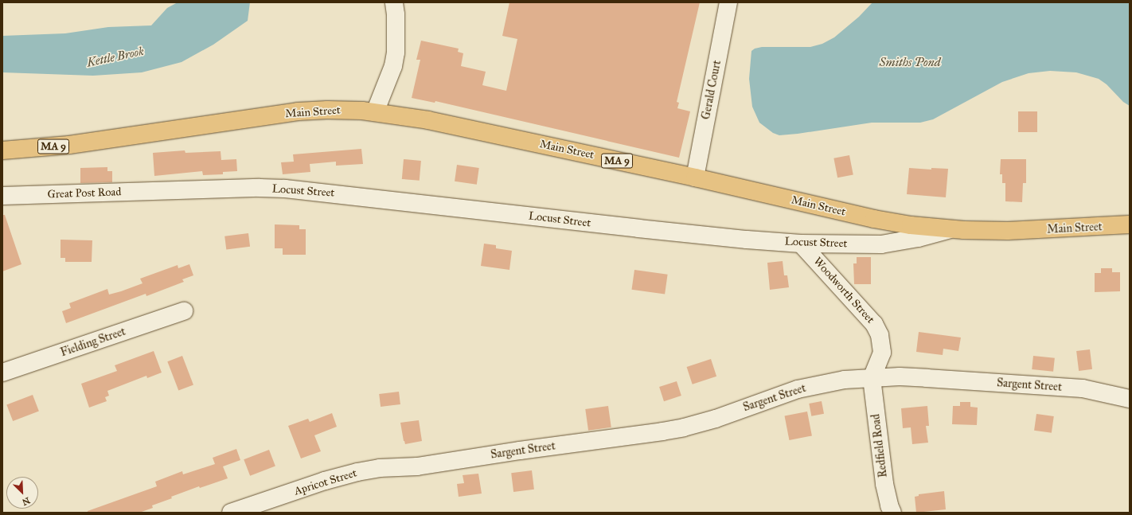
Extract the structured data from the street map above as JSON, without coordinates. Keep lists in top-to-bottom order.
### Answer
{
  "streets": {
    "highway": ["Main Street", "MA 9"],
    "street": [
      "Gerald Court",
      "Locust Street",
      "Great Post Road",
      "Woodworth Street",
      "Fielding Street",
      "Sargent Street",
      "Redfield Road",
      "Apricot Street"
    ]
  },
  "crossings": [
    ["Gerald Court", "Main Street"],
    ["Main Street", "Locust Street"],
    ["Locust Street", "Great Post Road"],
    ["Locust Street", "Woodworth Street"],
    ["Woodworth Street", "Sargent Street"],
    ["Woodworth Street", "Redfield Road"],
    ["Sargent Street", "Redfield Road"],
    ["Sargent Street", "Apricot Street"]
  ],
  "water": ["Kettle Brook", "Smiths Pond"],
  "north": "bottom right"
}
